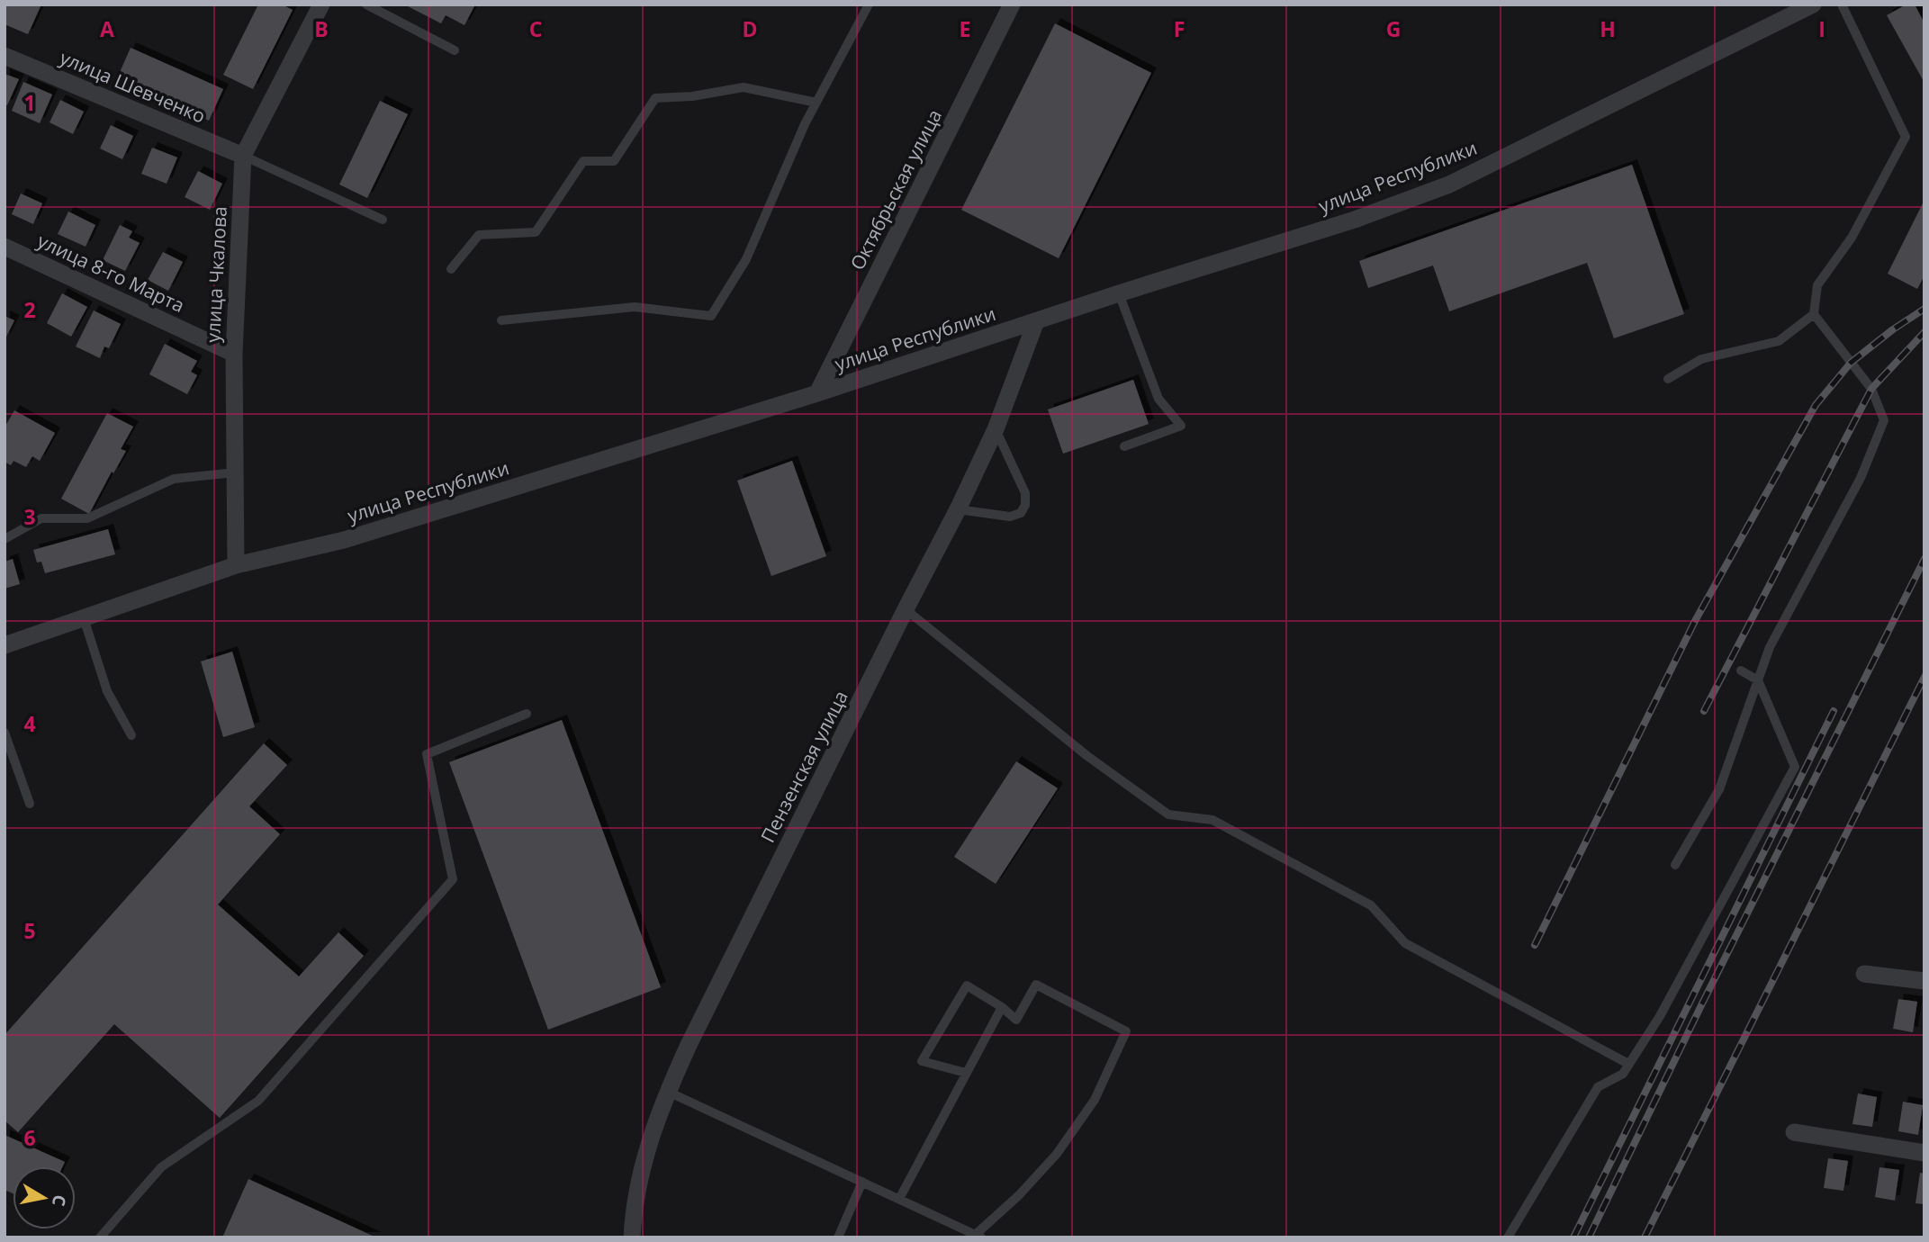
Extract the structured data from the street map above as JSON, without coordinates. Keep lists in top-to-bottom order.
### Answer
{
  "streets": {
    "street": [
      "улица Шевченко",
      "улица Республики",
      "Октябрьская улица",
      "улица 8-го Марта",
      "улица Чкалова",
      "Пензенская улица"
    ]
  },
  "crossings": [
    ["улица Шевченко", "улица Чкалова"],
    ["улица Республики", "Октябрьская улица"],
    ["улица Республики", "улица Чкалова"],
    ["улица Республики", "Пензенская улица"],
    ["улица 8-го Марта", "улица Чкалова"]
  ],
  "north": "right",
  "grid": {
    "columns": [
      "A",
      "B",
      "C",
      "D",
      "E",
      "F",
      "G",
      "H",
      "I"
    ],
    "rows": [
      "1",
      "2",
      "3",
      "4",
      "5",
      "6"
    ]
  }
}
